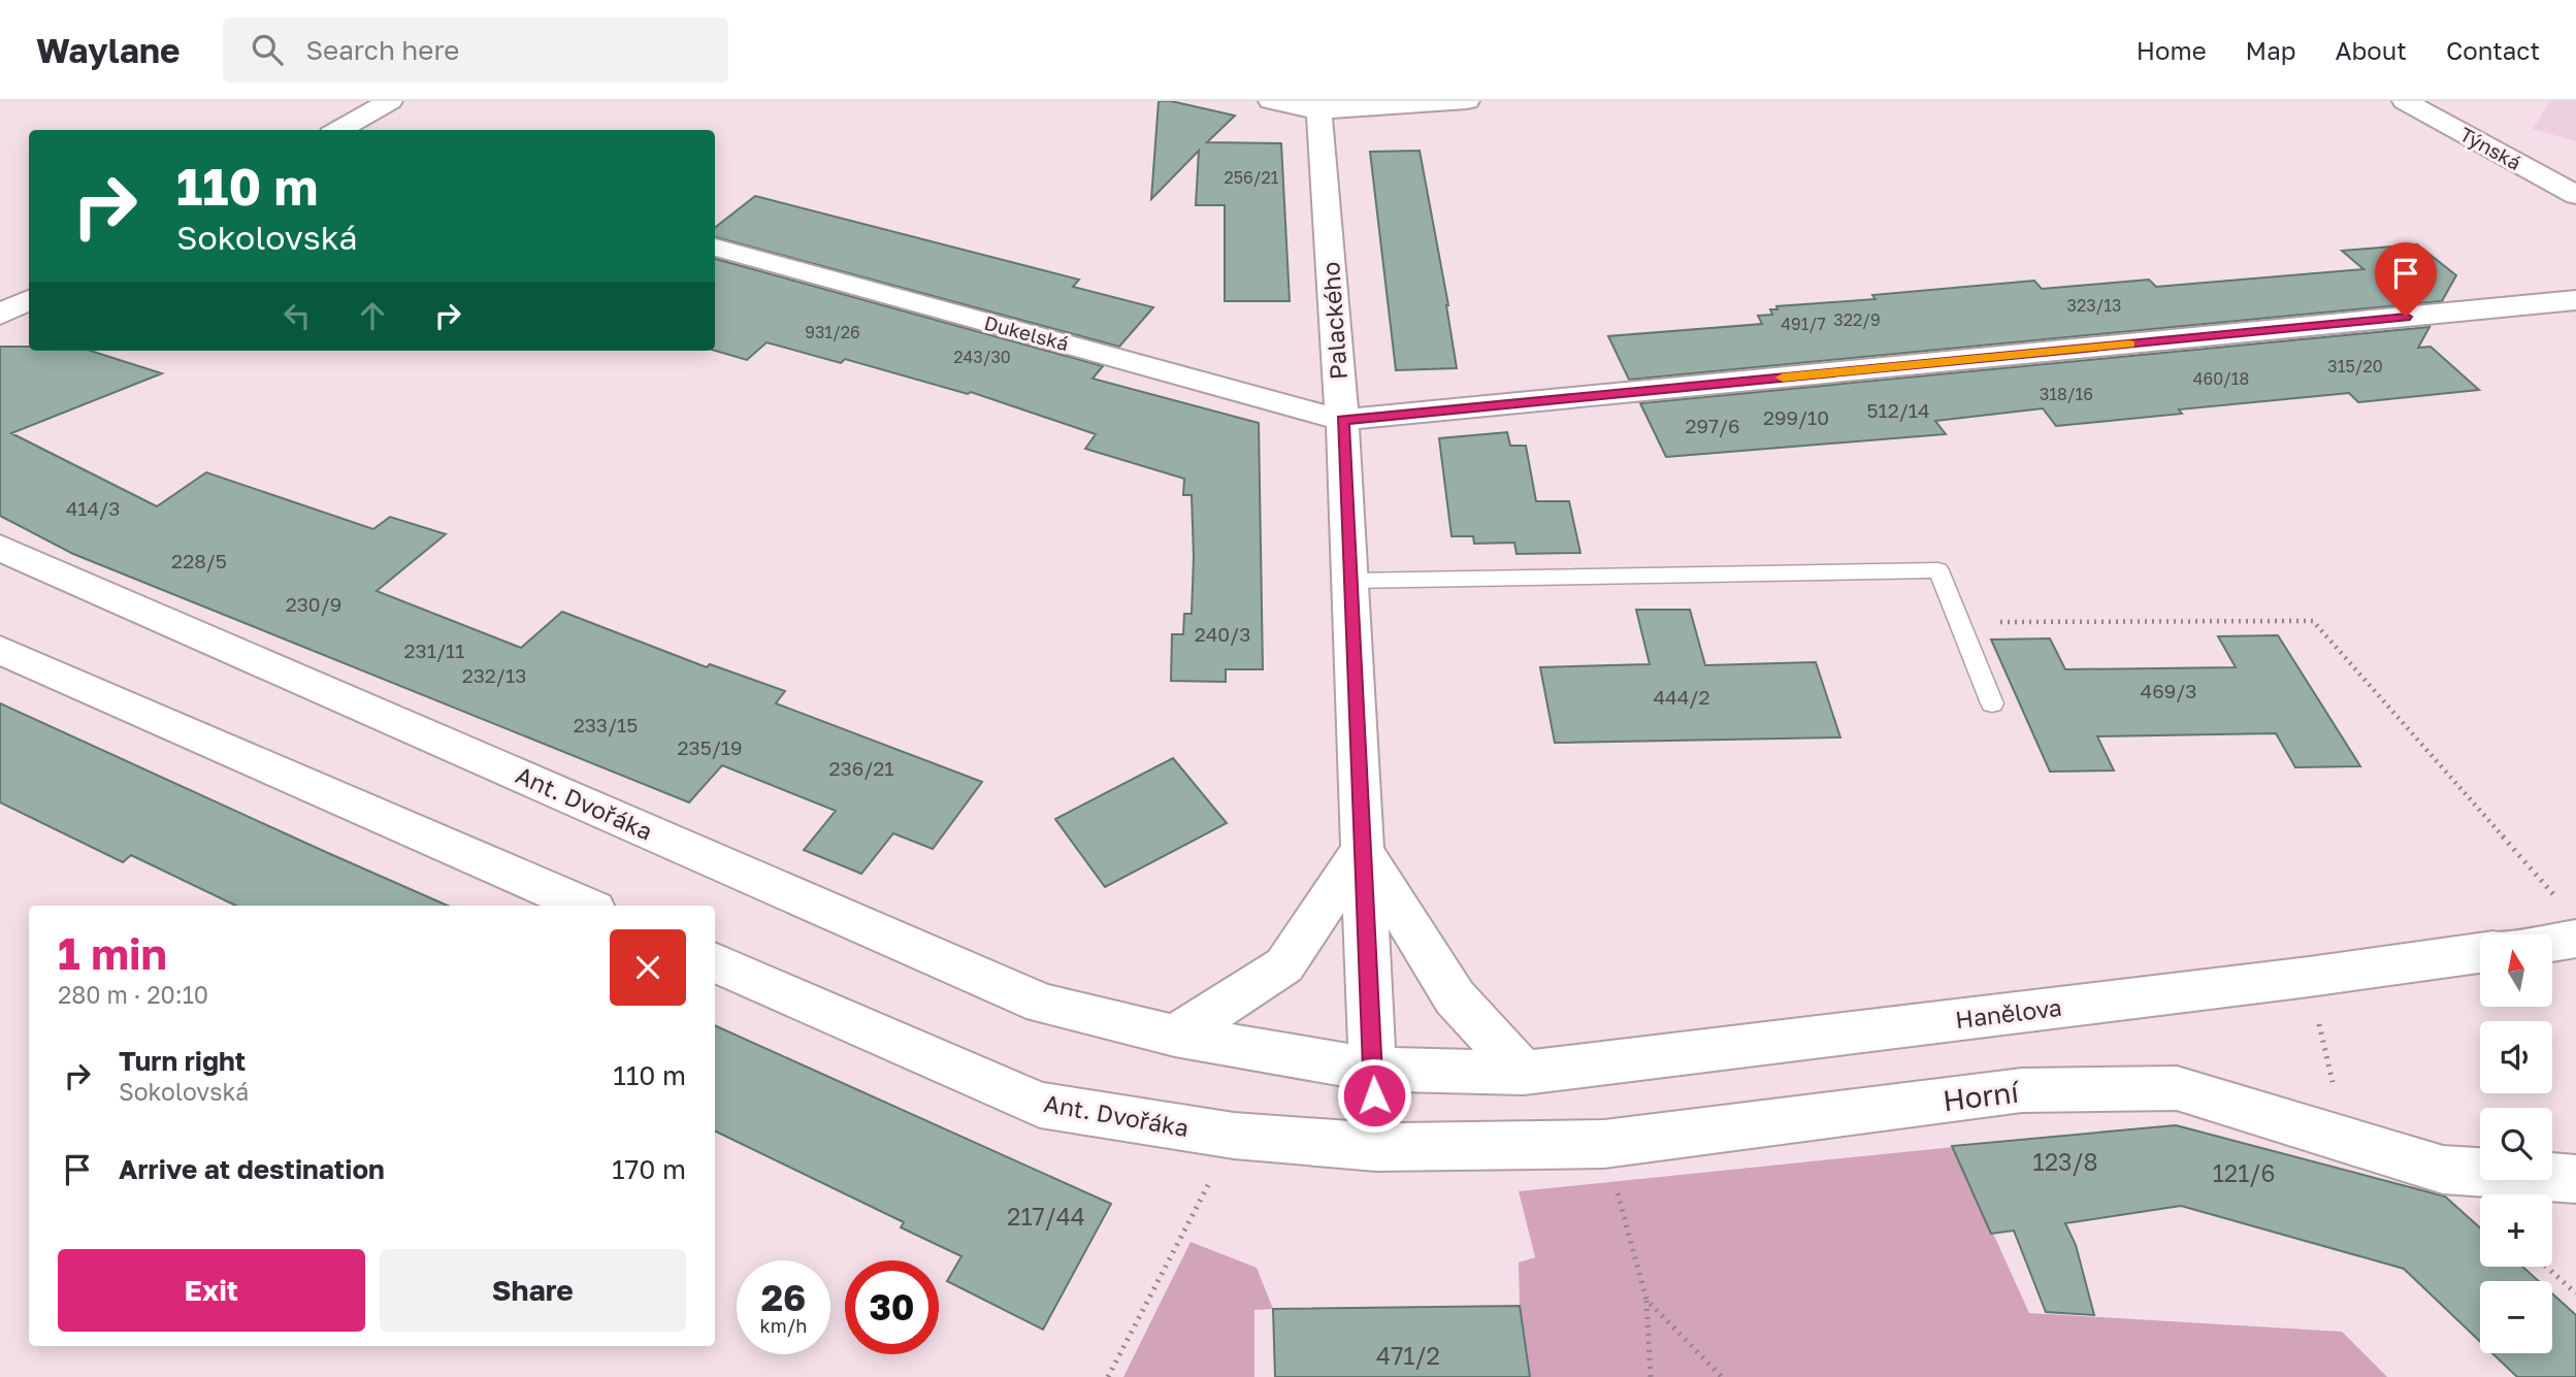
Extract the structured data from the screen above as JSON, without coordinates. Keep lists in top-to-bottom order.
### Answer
{
  "streets": {
    "street": [
      "Týnská",
      "Palackého",
      "Dukelská",
      "Ant. Dvořáka",
      "Hanělova",
      "Horní"
    ]
  },
  "crossings": [
    ["Palackého", "Dukelská"],
    ["Palackého", "Ant. Dvořáka"],
    ["Palackého", "Hanělova"],
    ["Palackého", "Horní"],
    ["Ant. Dvořáka", "Hanělova"],
    ["Ant. Dvořáka", "Horní"]
  ],
  "house_numbers": [
    "256/21",
    "323/13",
    "322/9",
    "491/7",
    "931/26",
    "243/30",
    "315/20",
    "460/18",
    "318/16",
    "512/14",
    "299/10",
    "297/6",
    "414/3",
    "228/5",
    "230/9",
    "240/3",
    "231/11",
    "232/13",
    "469/3",
    "444/2",
    "233/15",
    "235/19",
    "236/21",
    "123/8",
    "121/6",
    "217/44",
    "471/2"
  ],
  "north": "top",
  "page": {
    "header": "Waylane",
    "search": "Search here",
    "nav": [
      "Home",
      "Map",
      "About",
      "Contact"
    ],
    "turn": ["110 m", "Sokolovská"],
    "heading": ["1 min", "280 m · 20:10"],
    "map_buttons": ["+", "−"],
    "list": [
      {
        "name": "Turn right",
        "note": "Sokolovská",
        "value": "110 m"
      },
      {
        "name": "Arrive at destination",
        "value": "170 m"
      }
    ],
    "buttons": ["Exit", "Share"],
    "speed": "26 km/h",
    "limit": "30"
  }
}
